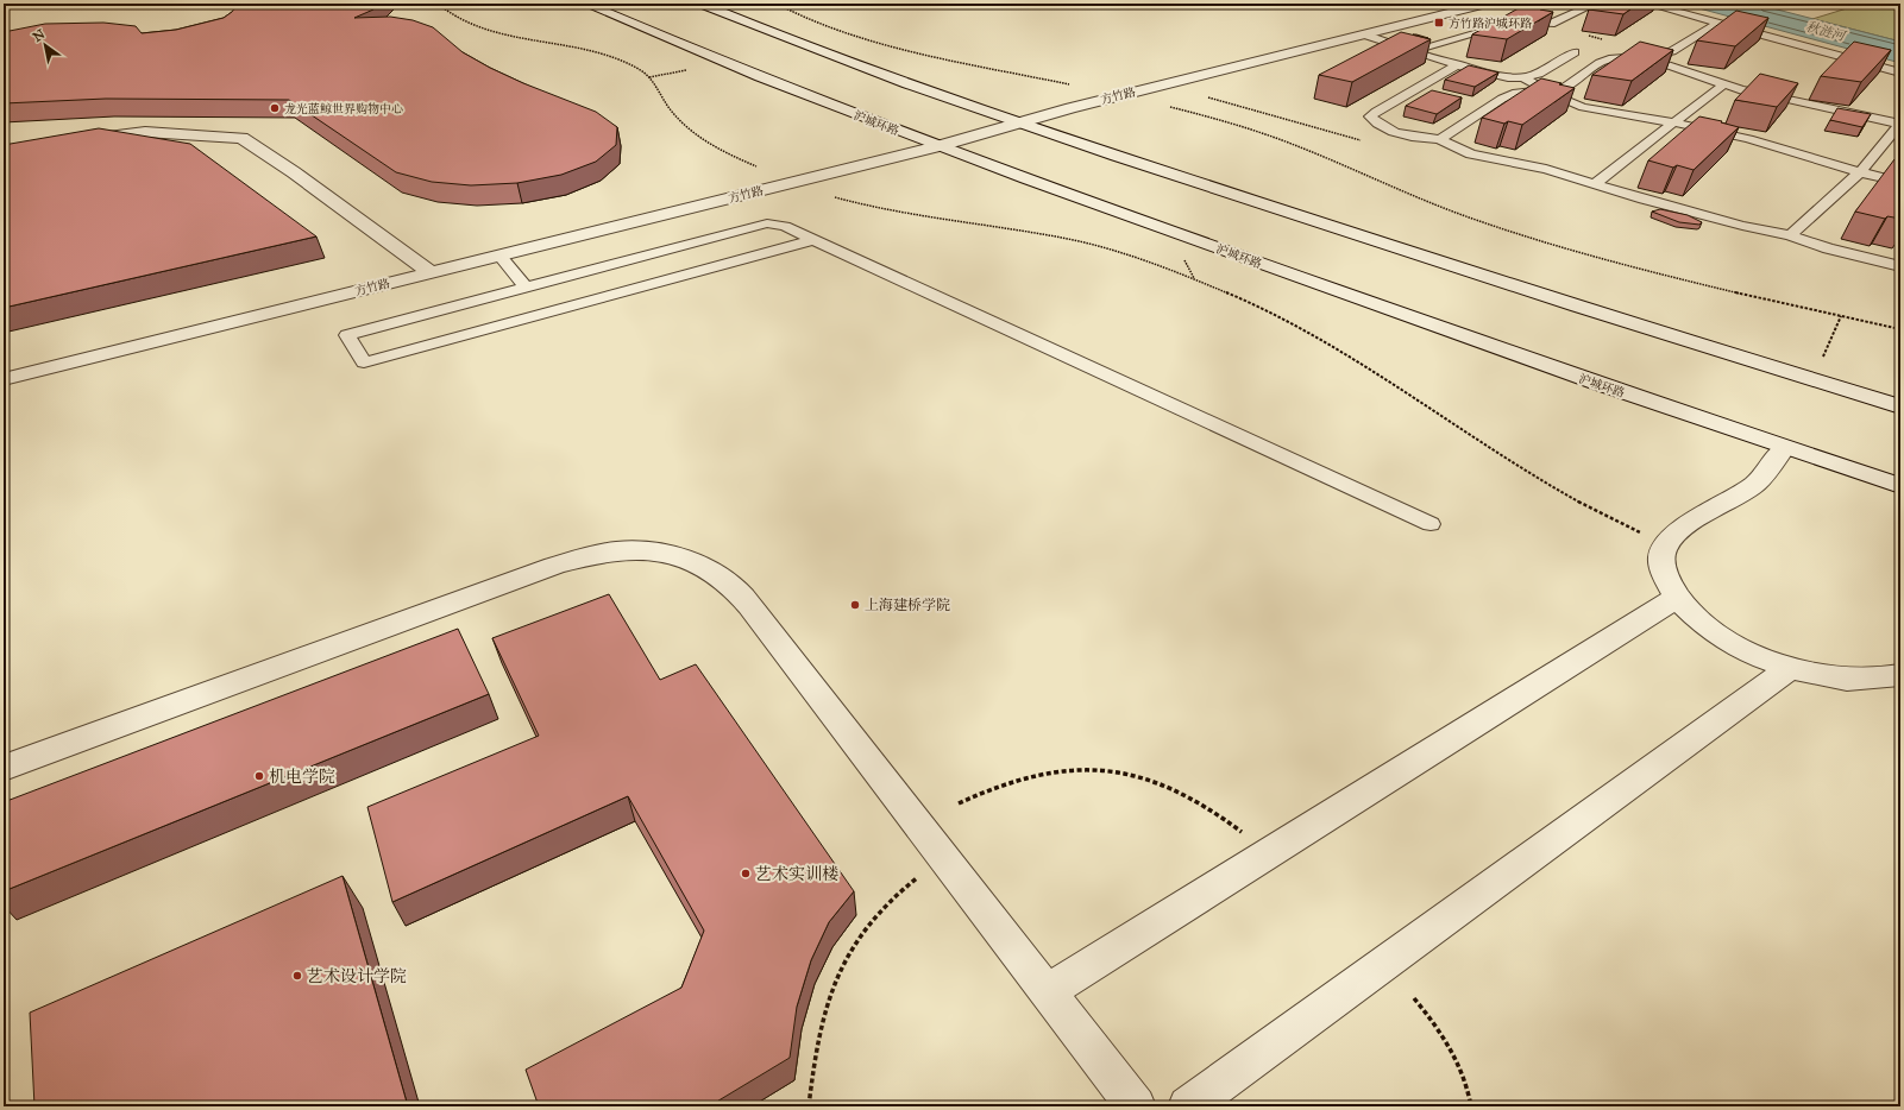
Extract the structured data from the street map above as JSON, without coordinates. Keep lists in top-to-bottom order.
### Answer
{
  "streets": {
    "street": ["方竹路", "沪城环路"]
  },
  "crossings": [
    ["方竹路", "沪城环路"]
  ],
  "water": ["秋涟河"],
  "places": {
    "transit": ["方竹路沪城环路"],
    "other": [
      "龙光蓝鲸世界购物中心",
      "上海建桥学院",
      "机电学院",
      "艺术实训楼",
      "艺术设计学院"
    ]
  },
  "north": "top left"
}
